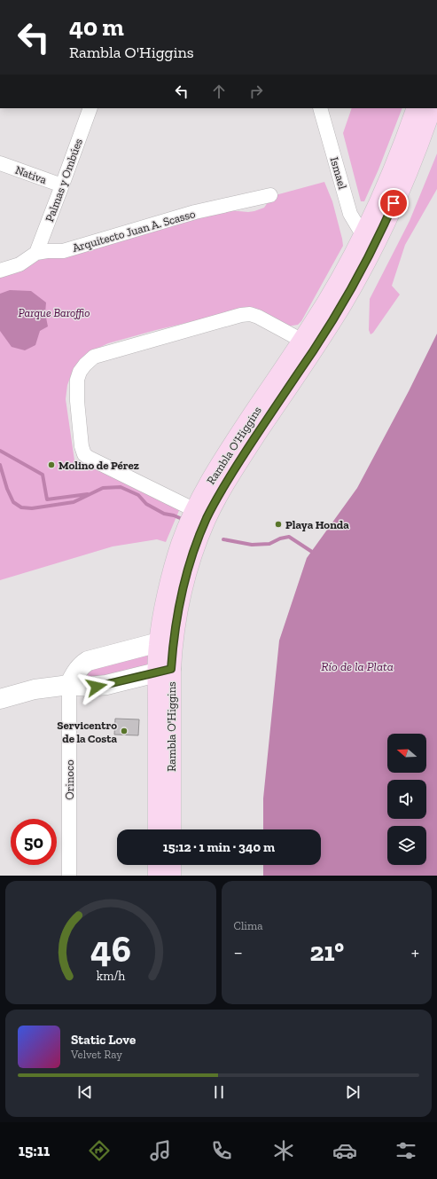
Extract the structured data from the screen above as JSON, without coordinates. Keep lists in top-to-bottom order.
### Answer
{
  "streets": {
    "main road": ["Rambla O'Higgins"],
    "street": [
      "Ismael",
      "Nativa",
      "Palmas y Ombúes",
      "Arquitecto Juan A. Scasso",
      "Orinoco"
    ]
  },
  "crossings": [
    ["Ismael", "Rambla O'Higgins"],
    ["Nativa", "Palmas y Ombúes"],
    ["Palmas y Ombúes", "Arquitecto Juan A. Scasso"]
  ],
  "water": ["Río de la Plata"],
  "parks": ["Parque Baroffio"],
  "places": ["Molino de Pérez", "Playa Honda", "Servicentro de la Costa"],
  "north": "left",
  "page": {
    "turn": ["40 m", "Rambla O'Higgins"],
    "limit": "50",
    "trip": "15:12 · 1 min · 340 m",
    "tile": "Clima",
    "heat": ["−", "21°", "+"],
    "song": ["Static Love", "Velvet Ray"],
    "tabs": "15:11",
    "gauge": ["46", "km/h"]
  }
}
